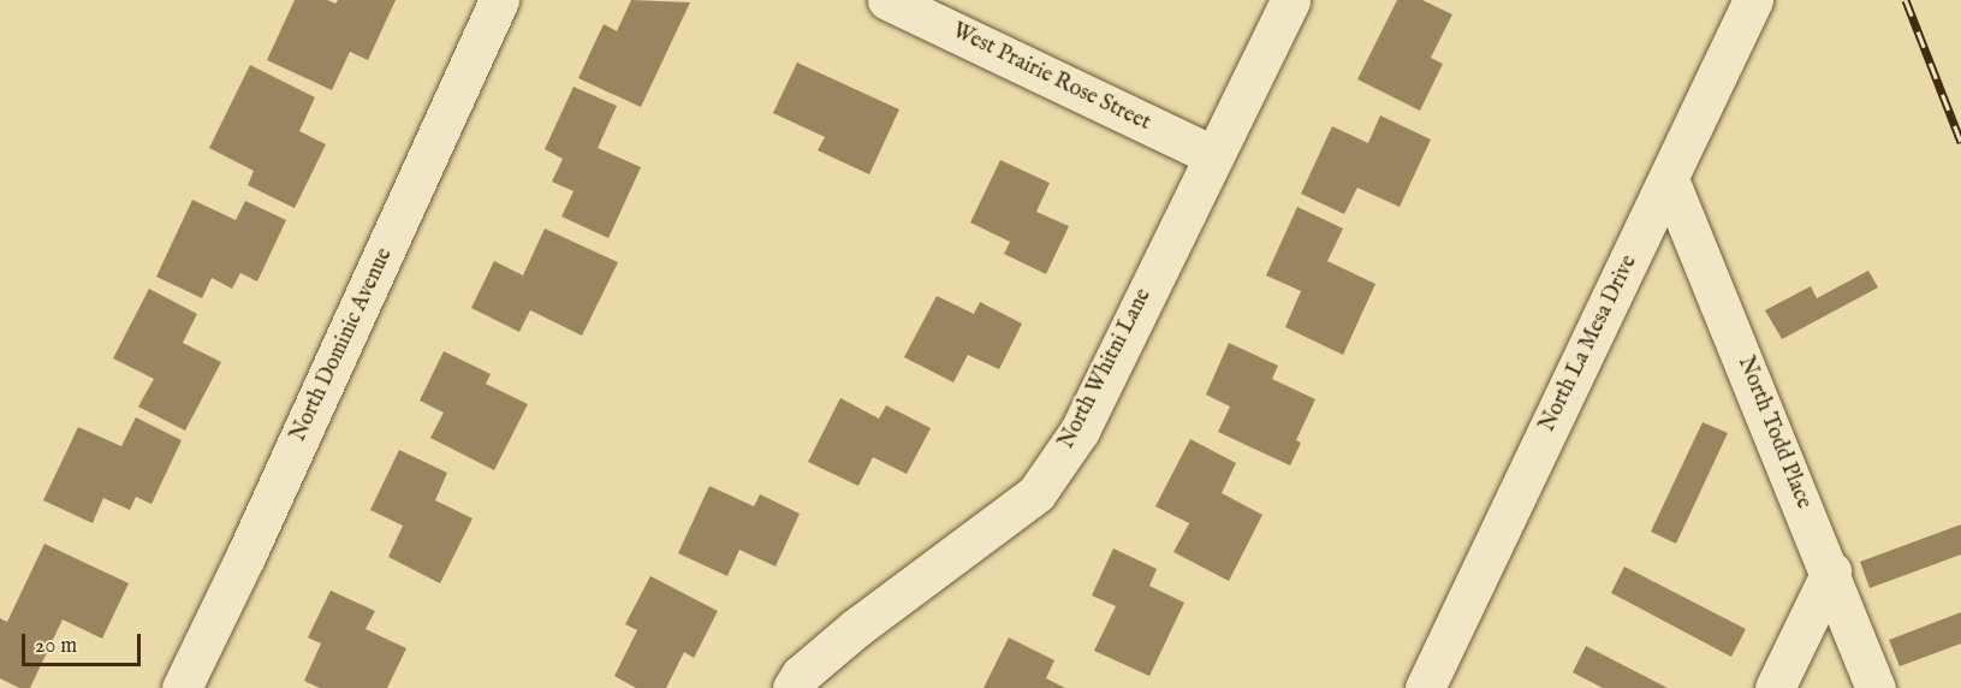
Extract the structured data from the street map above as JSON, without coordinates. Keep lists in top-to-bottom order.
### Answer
{
  "streets": {
    "street": [
      "West Prairie Rose Street",
      "North La Mesa Drive",
      "North Dominic Avenue",
      "North Whitni Lane",
      "North Todd Place"
    ]
  },
  "crossings": [
    ["West Prairie Rose Street", "North Whitni Lane"],
    ["North La Mesa Drive", "North Todd Place"]
  ],
  "scale_bar": "20 m"
}
